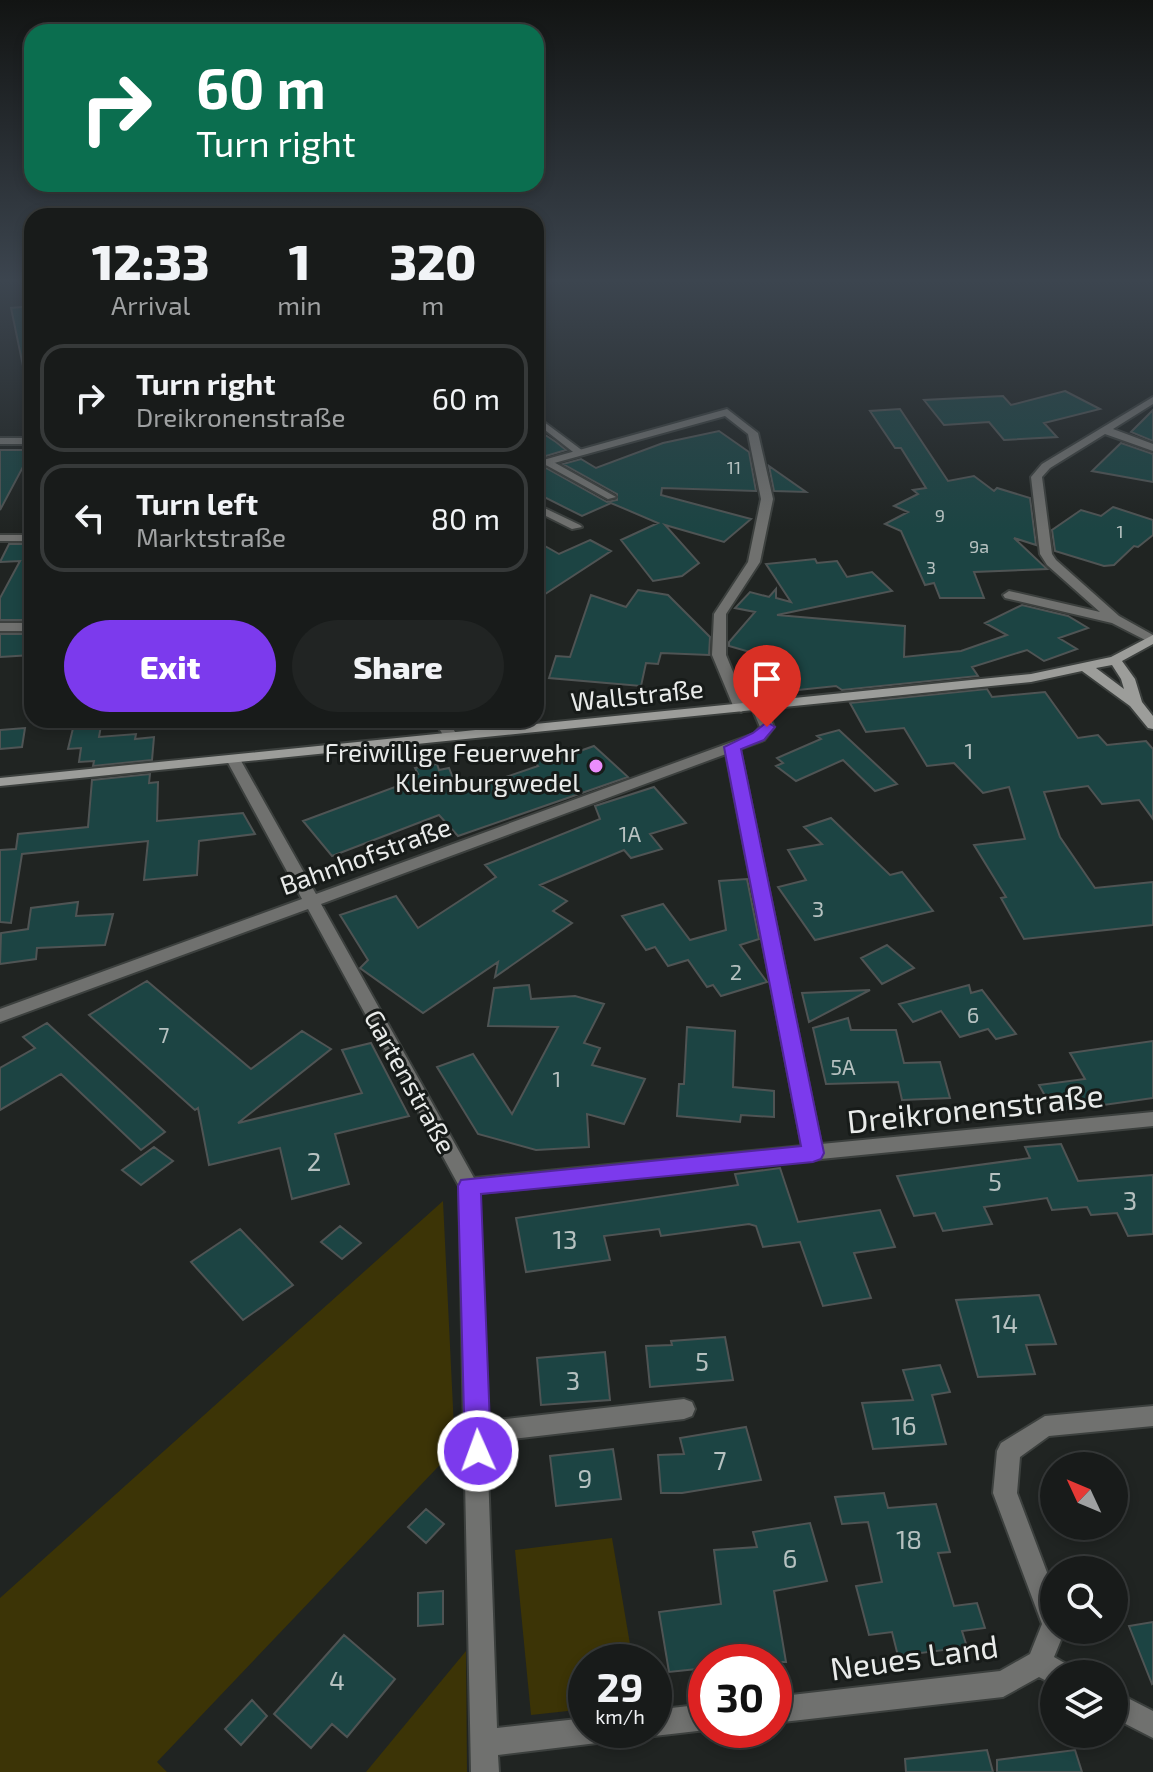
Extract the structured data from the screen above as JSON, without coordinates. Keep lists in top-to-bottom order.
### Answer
{
  "streets": {
    "street": [
      "Wallstraße",
      "Bahnhofstraße",
      "Gartenstraße",
      "Dreikronenstraße",
      "Neues Land"
    ]
  },
  "crossings": [
    ["Wallstraße", "Bahnhofstraße"],
    ["Wallstraße", "Gartenstraße"],
    ["Bahnhofstraße", "Gartenstraße"],
    ["Gartenstraße", "Dreikronenstraße"]
  ],
  "places": ["Freiwillige Feuerwehr Kleinburgwedel"],
  "house_numbers": [
    "11",
    "9",
    "1",
    "9a",
    "3",
    "1",
    "1A",
    "3",
    "2",
    "6",
    "7",
    "5A",
    "1",
    "2",
    "5",
    "3",
    "13",
    "14",
    "5",
    "3",
    "16",
    "7",
    "9",
    "18",
    "6",
    "4"
  ],
  "north": "top left",
  "page": {
    "turn": ["60 m", "Turn right"],
    "eta": [
      "12:33",
      "Arrival",
      "1",
      "min",
      "320",
      "m"
    ],
    "list": [
      {
        "name": "Turn right",
        "note": "Dreikronenstraße",
        "value": "60 m"
      },
      {
        "name": "Turn left",
        "note": "Marktstraße",
        "value": "80 m"
      }
    ],
    "buttons": ["Exit", "Share"],
    "speed": "29 km/h",
    "limit": "30"
  }
}
